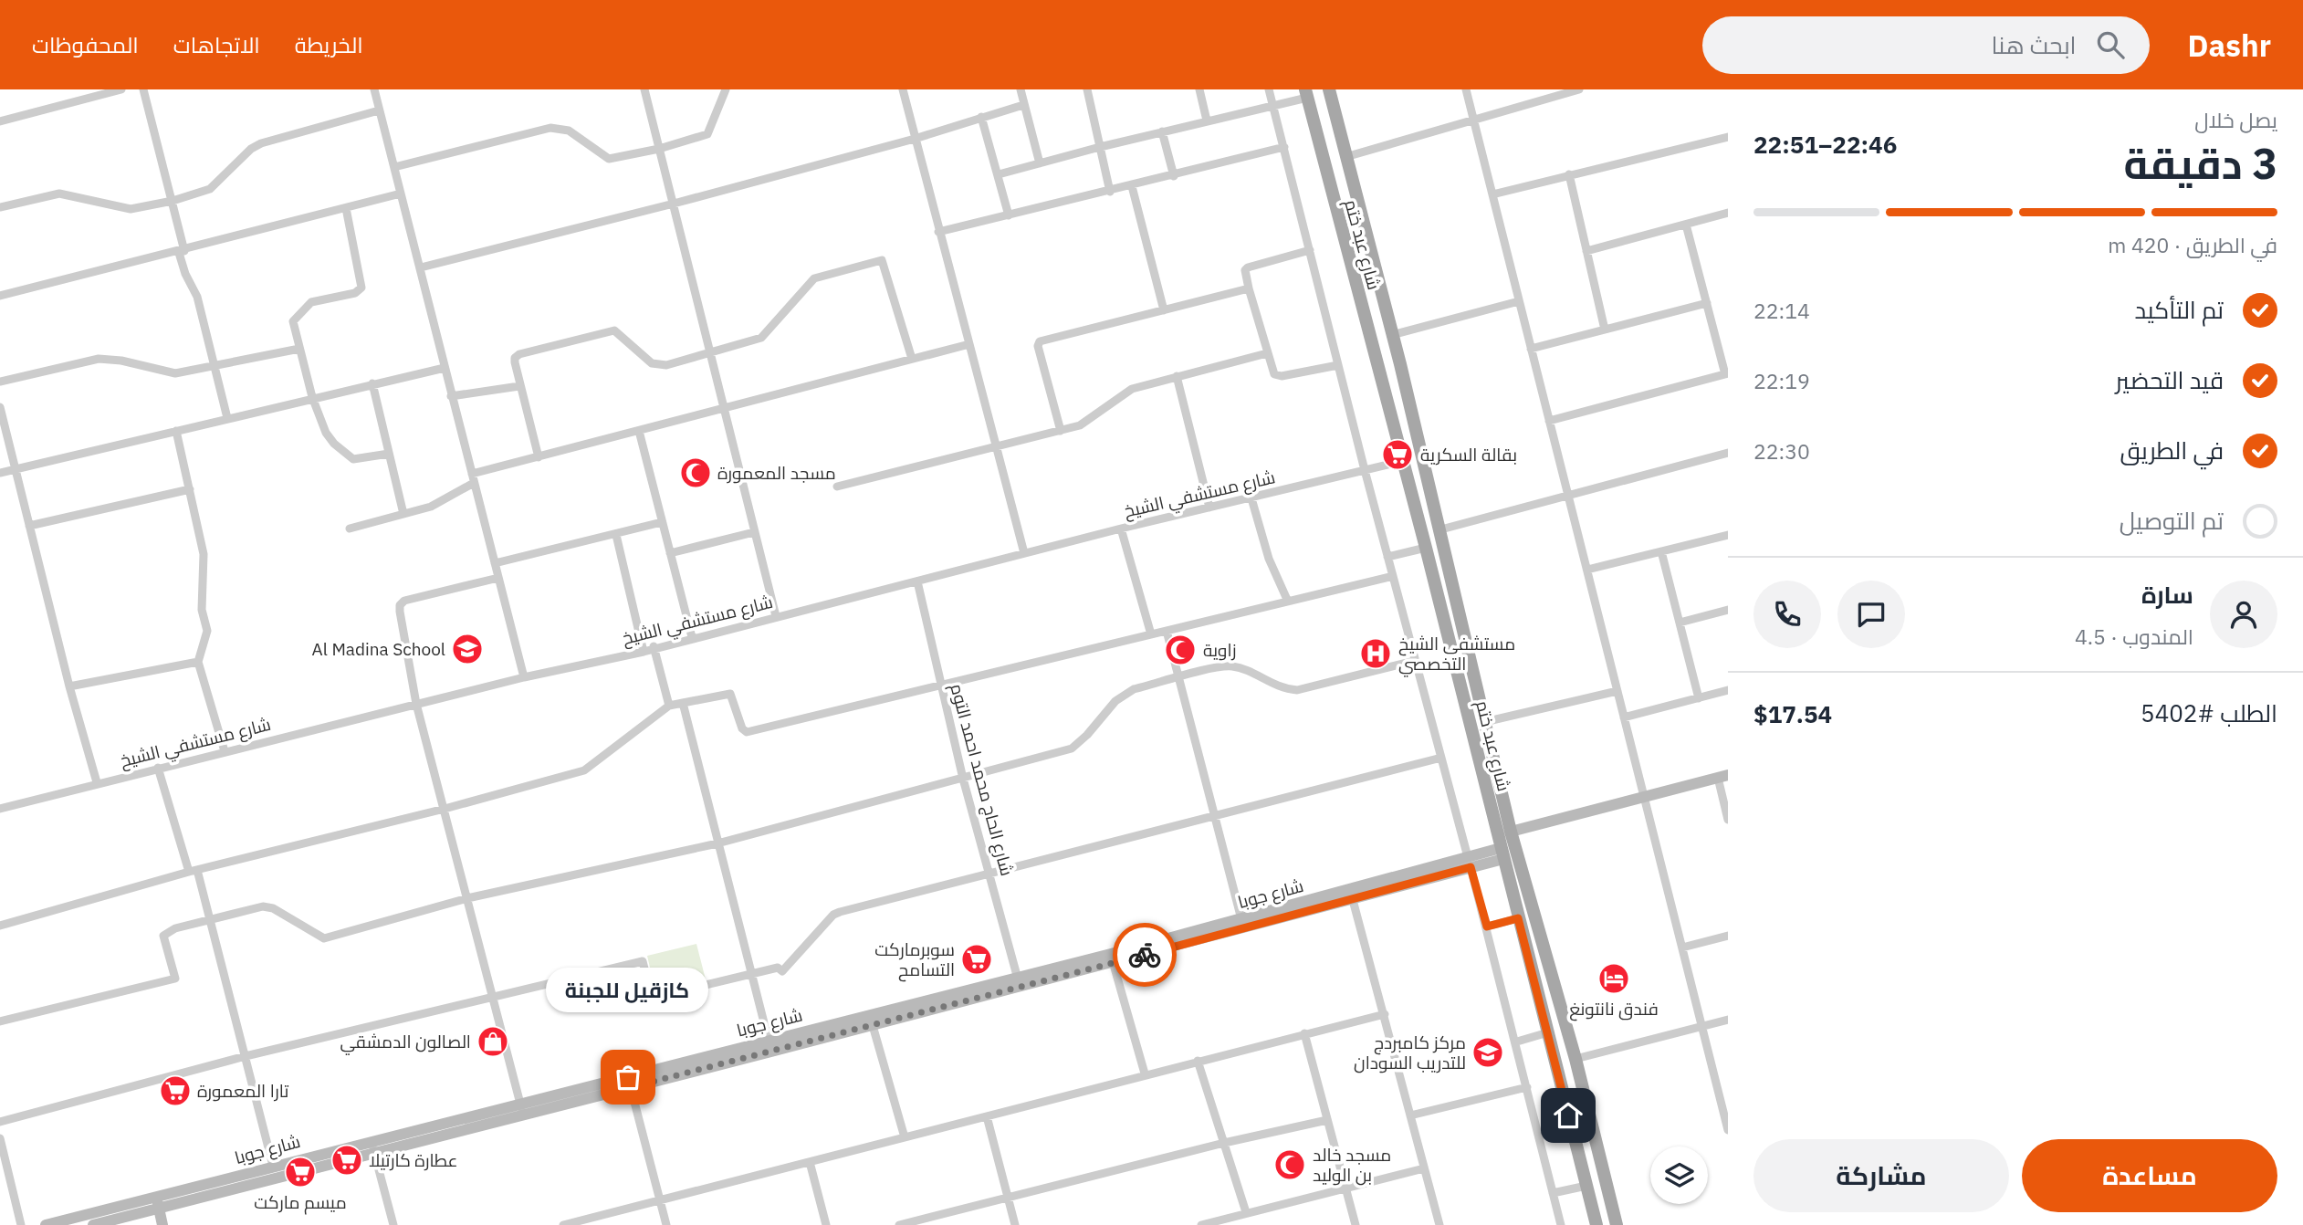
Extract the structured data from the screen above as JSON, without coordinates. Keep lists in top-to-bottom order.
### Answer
{
  "streets": {
    "main road": ["شارع عبد ختم"],
    "street": ["شارع مستشفي الشيخ", "شارع الحاج محمد احمد التوم", "شارع جوبا"]
  },
  "crossings": [
    ["شارع عبد ختم", "شارع مستشفي الشيخ"],
    ["شارع عبد ختم", "شارع جوبا"],
    ["شارع مستشفي الشيخ", "شارع الحاج محمد احمد التوم"],
    ["شارع الحاج محمد احمد التوم", "شارع جوبا"]
  ],
  "places": {
    "supermarket": [
      "بقالة السكرية",
      "سوبرماركت التسامح",
      "تارا المعمورة",
      "عطارة كارتيلا",
      "ميسم ماركت"
    ],
    "mosque": ["مسجد المعمورة", "زاوية", "مسجد خالد بن الوليد"],
    "school or university": ["Al Madina School", "مركز كامبردج للتدريب السودان"],
    "hospital": ["مستشفى الشيخ التخصصي"],
    "hotel": ["فندق نانتونغ"],
    "shop": ["الصالون الدمشقي"],
    "other": ["كازقيل للجبنة"]
  },
  "page": {
    "header": "Dashr",
    "search": "ابحث هنا",
    "nav": ["الخريطة", "الاتجاهات", "المحفوظات"],
    "heading": ["3 دقيقة", "يصل خلال", "22:46–22:51"],
    "panel": [
      "سارة",
      "المندوب · 4.5",
      "الطلب #5402",
      "$17.54"
    ],
    "bar": "في الطريق · 420 m",
    "list": [
      ["تم التأكيد", "22:14"],
      ["قيد التحضير", "22:19"],
      ["في الطريق", "22:30"],
      "تم التوصيل"
    ],
    "bubble": "كازقيل للجبنة",
    "buttons": ["مساعدة", "مشاركة"]
  }
}
